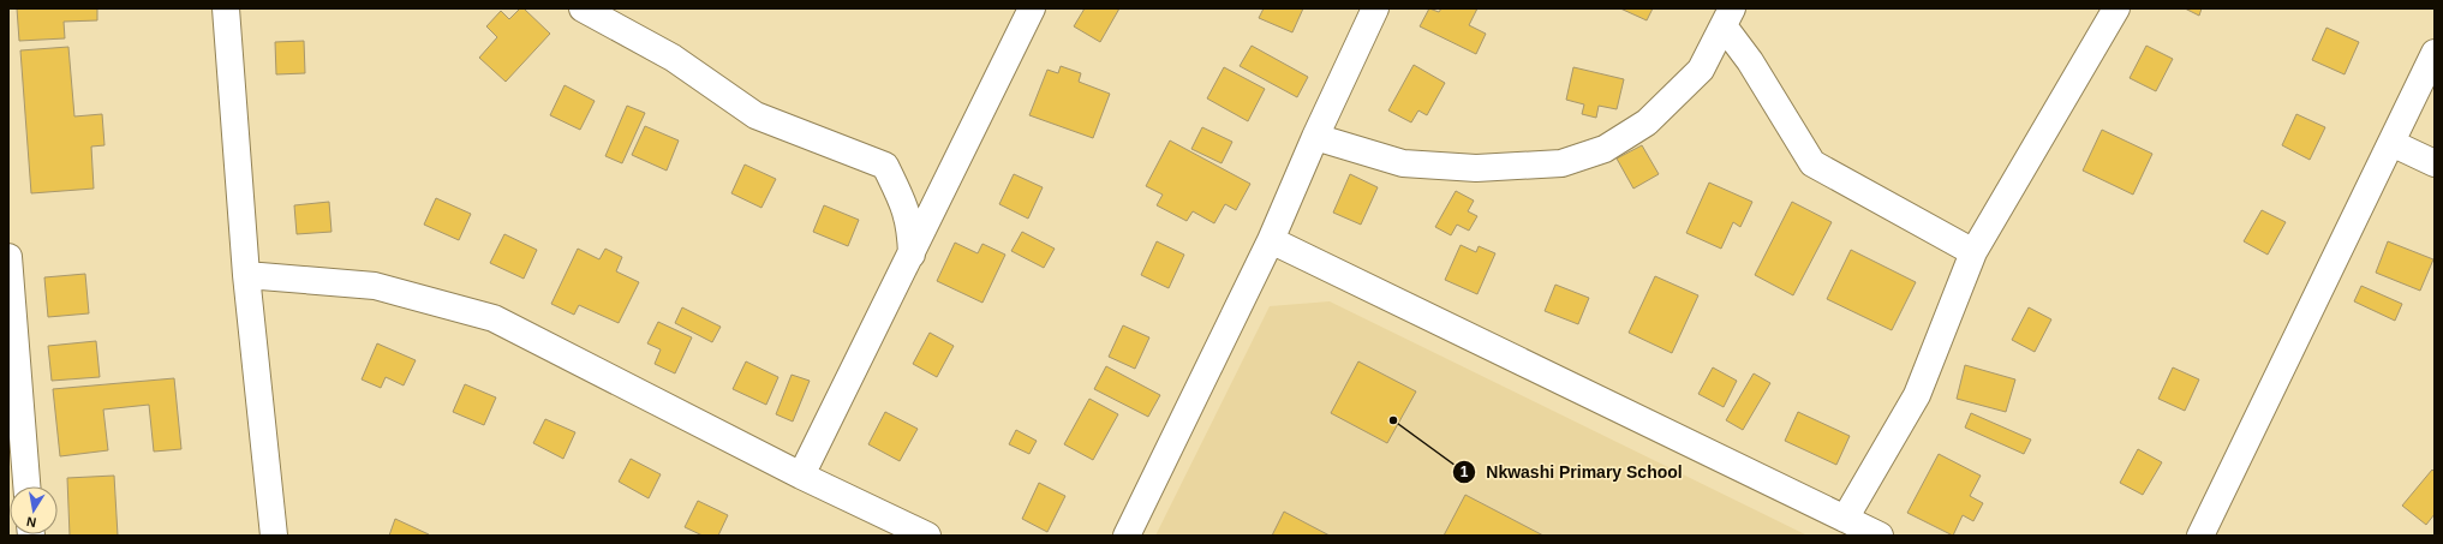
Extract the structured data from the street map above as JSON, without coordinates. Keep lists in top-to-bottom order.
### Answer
{
  "places": ["Nkwashi Primary School"],
  "north": "bottom"
}
